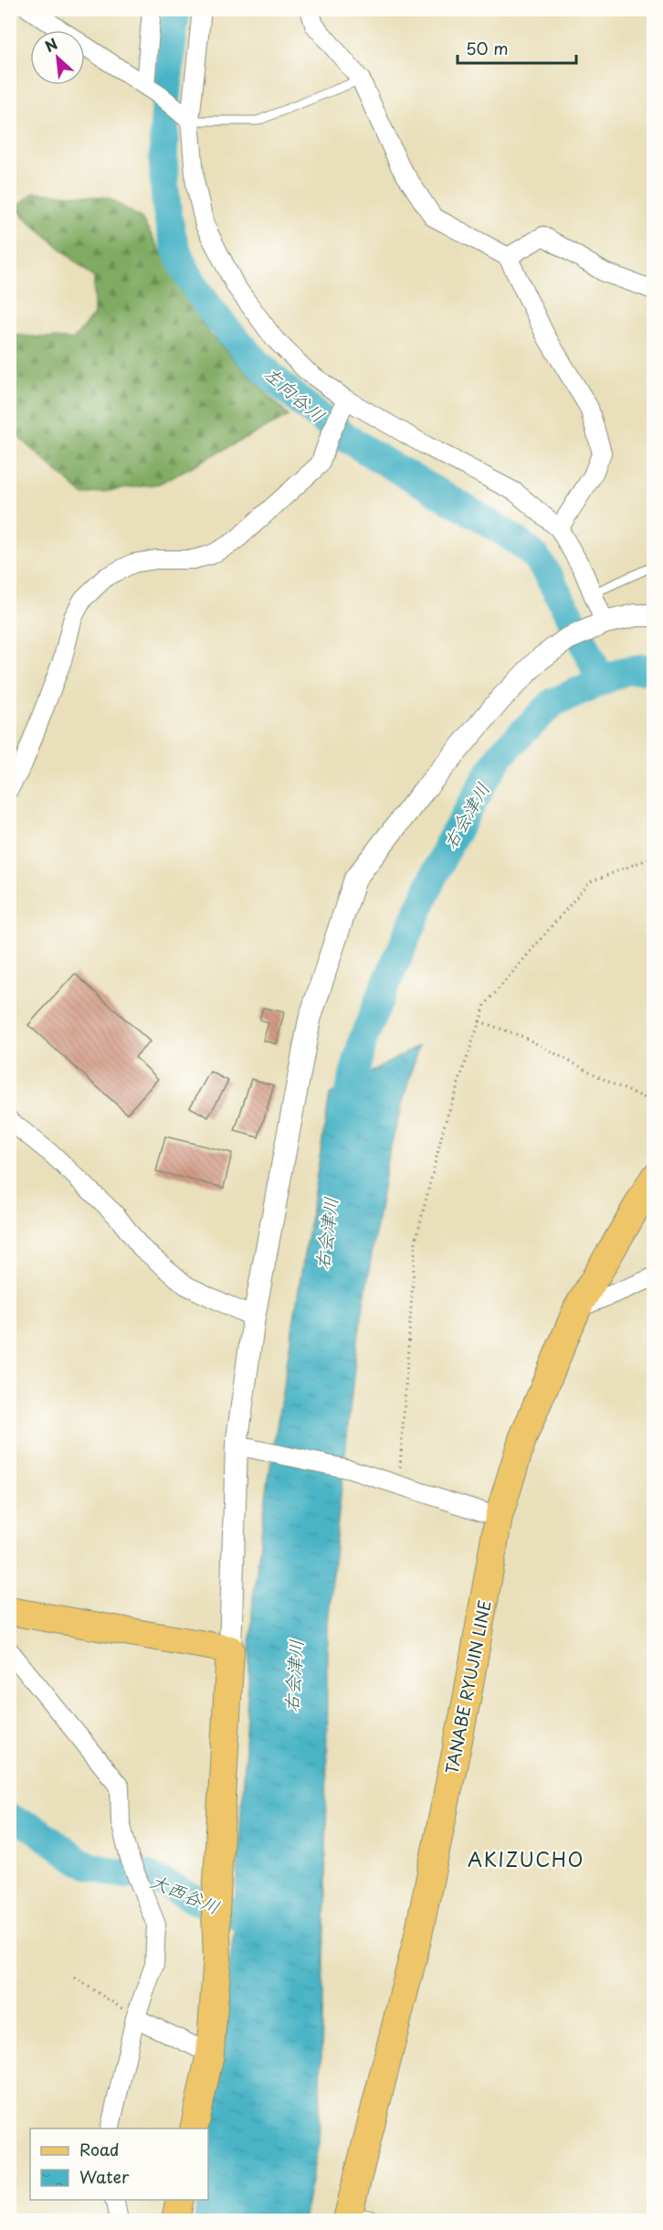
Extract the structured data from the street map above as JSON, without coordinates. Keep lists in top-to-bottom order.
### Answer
{
  "streets": {
    "main road": ["TANABE RYUJIN LINE"]
  },
  "districts": ["AKIZUCHO"],
  "water": ["左向谷川", "右会津川", "大西谷川"],
  "legend": ["Road", "Water"],
  "scale_bar": "50 m",
  "north": "top left"
}
